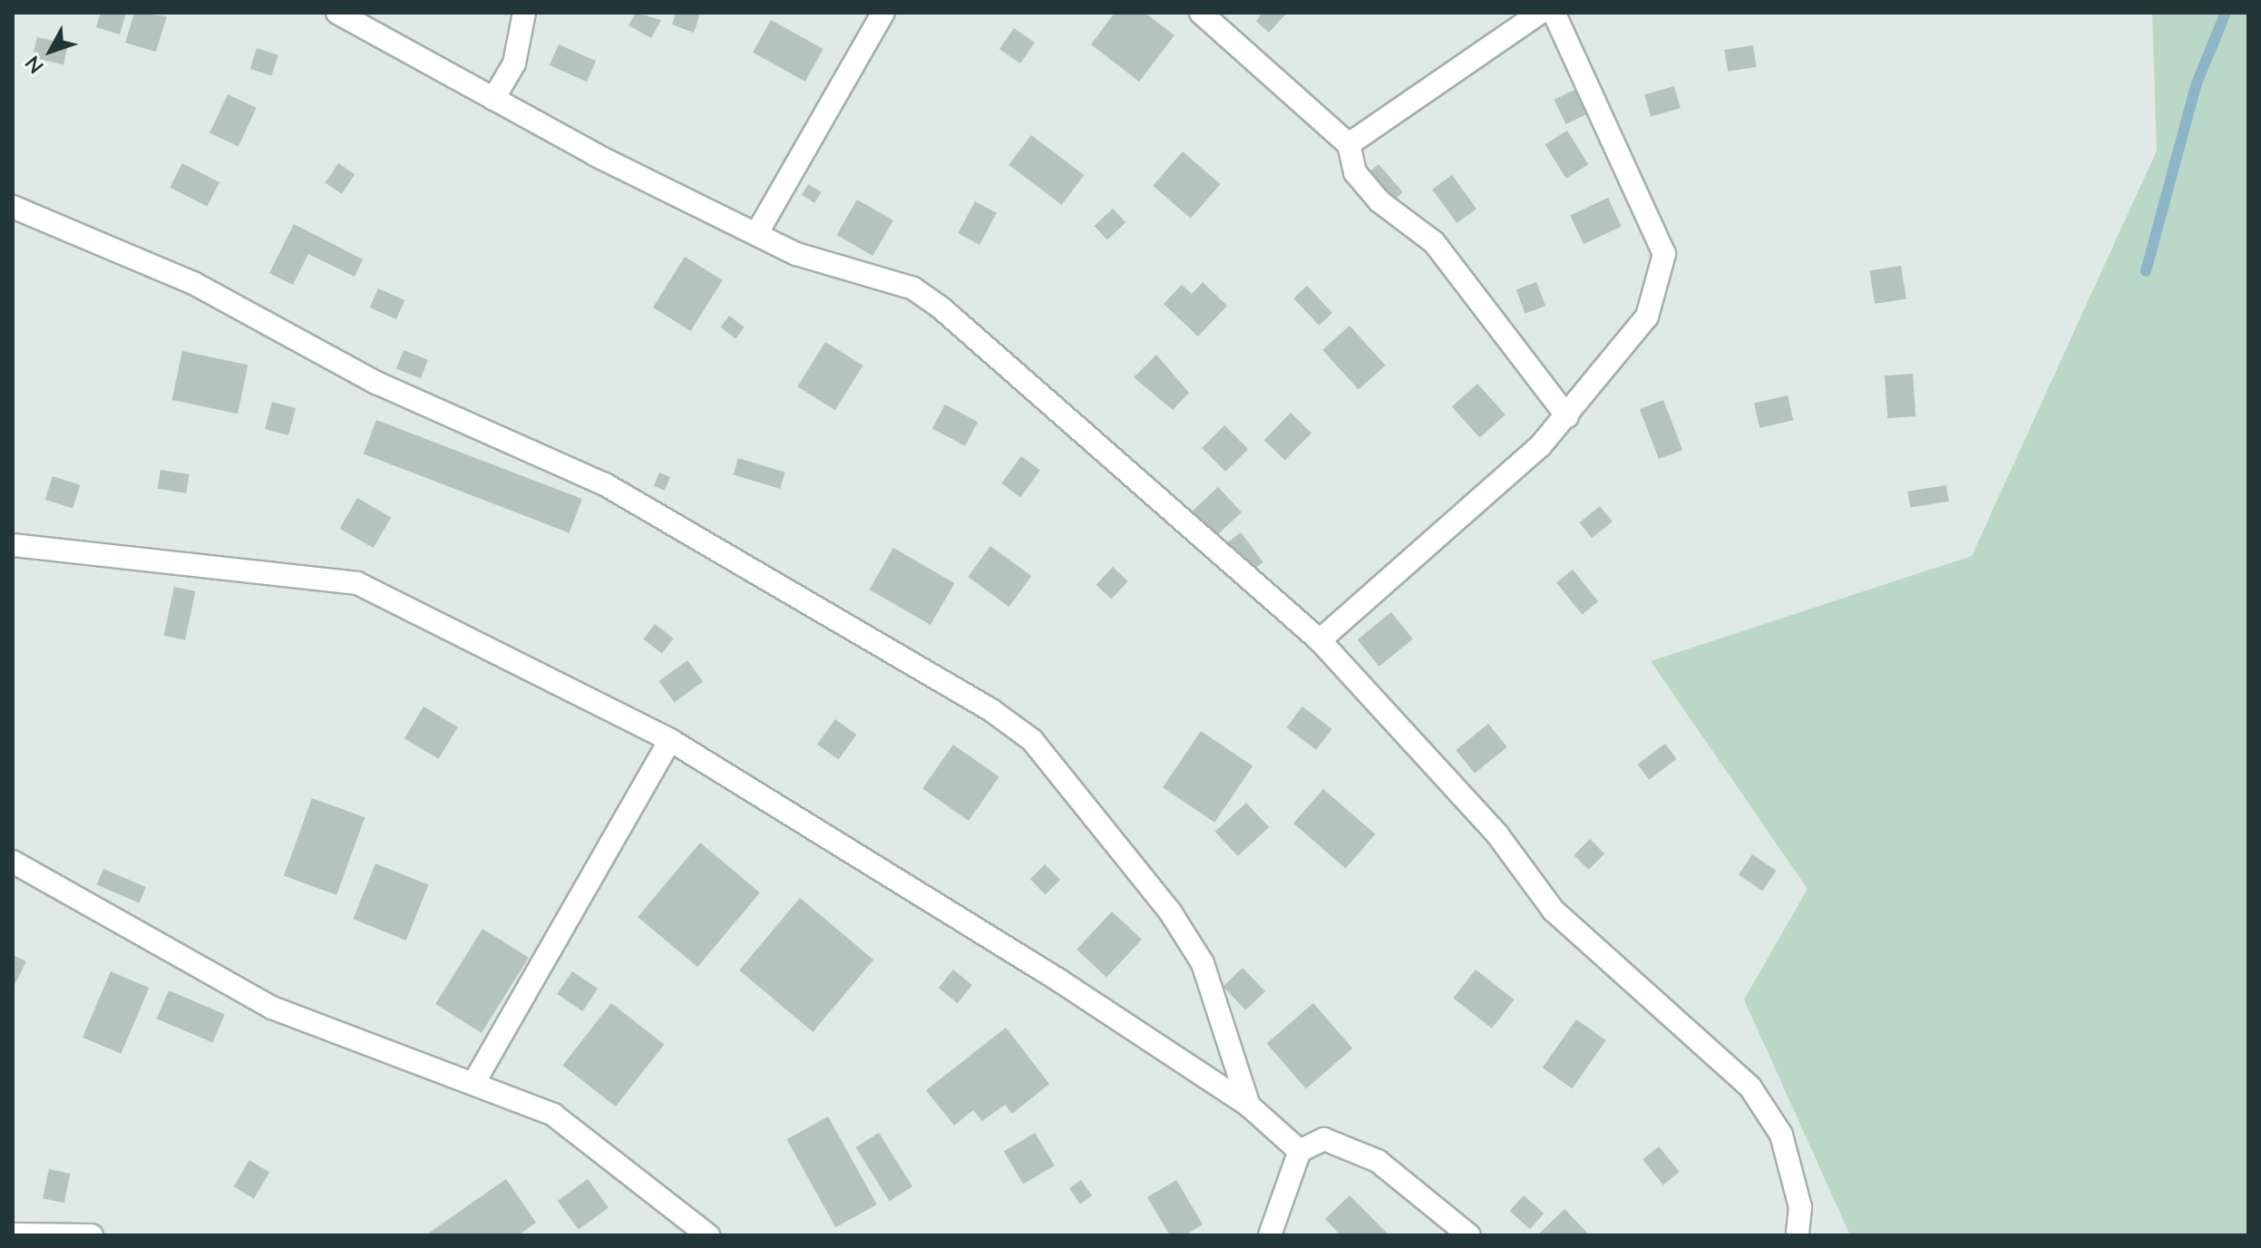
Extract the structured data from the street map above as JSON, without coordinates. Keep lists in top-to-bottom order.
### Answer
{
  "north": "bottom left"
}
